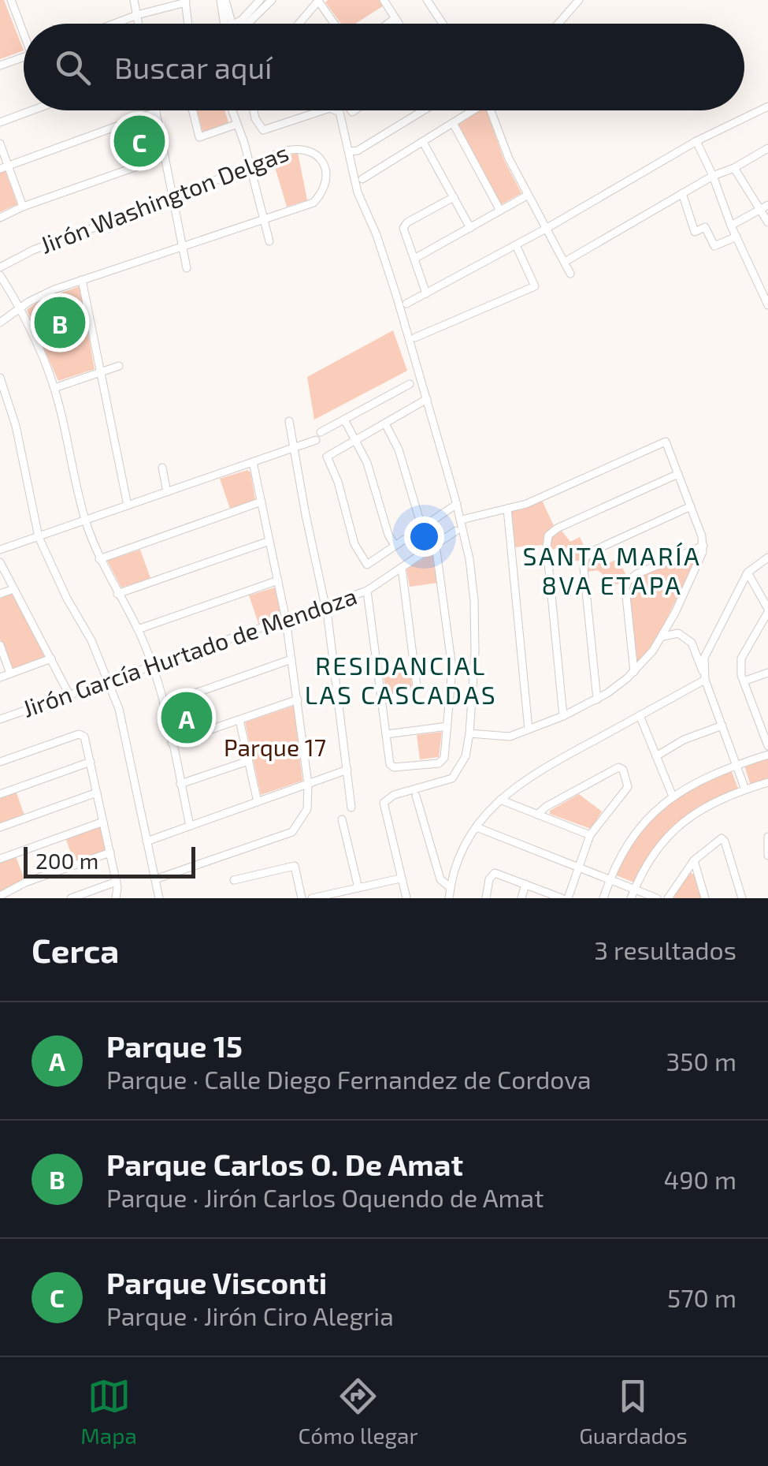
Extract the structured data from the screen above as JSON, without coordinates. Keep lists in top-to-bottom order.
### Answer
{
  "streets": {
    "street": ["Jirón Washington Delgas", "Jirón García Hurtado de Mendoza"]
  },
  "districts": ["SANTA MARÍA 8VA ETAPA", "RESIDANCIAL LAS CASCADAS"],
  "parks": ["Parque 17"],
  "scale_bar": "200 m",
  "page": {
    "search": "Buscar aquí",
    "pins": ["C", "B", "A"],
    "scale": "200 m",
    "heading": ["Cerca", "3 resultados"],
    "list": [
      {
        "mark": "A",
        "name": "Parque 15",
        "note": "Parque · Calle Diego Fernandez de Cordova",
        "value": "350 m"
      },
      {
        "mark": "B",
        "name": "Parque Carlos O. De Amat",
        "note": "Parque · Jirón Carlos Oquendo de Amat",
        "value": "490 m"
      },
      {
        "mark": "C",
        "name": "Parque Visconti",
        "note": "Parque · Jirón Ciro Alegria",
        "value": "570 m"
      }
    ],
    "nav": ["Mapa", "Cómo llegar", "Guardados"]
  }
}
